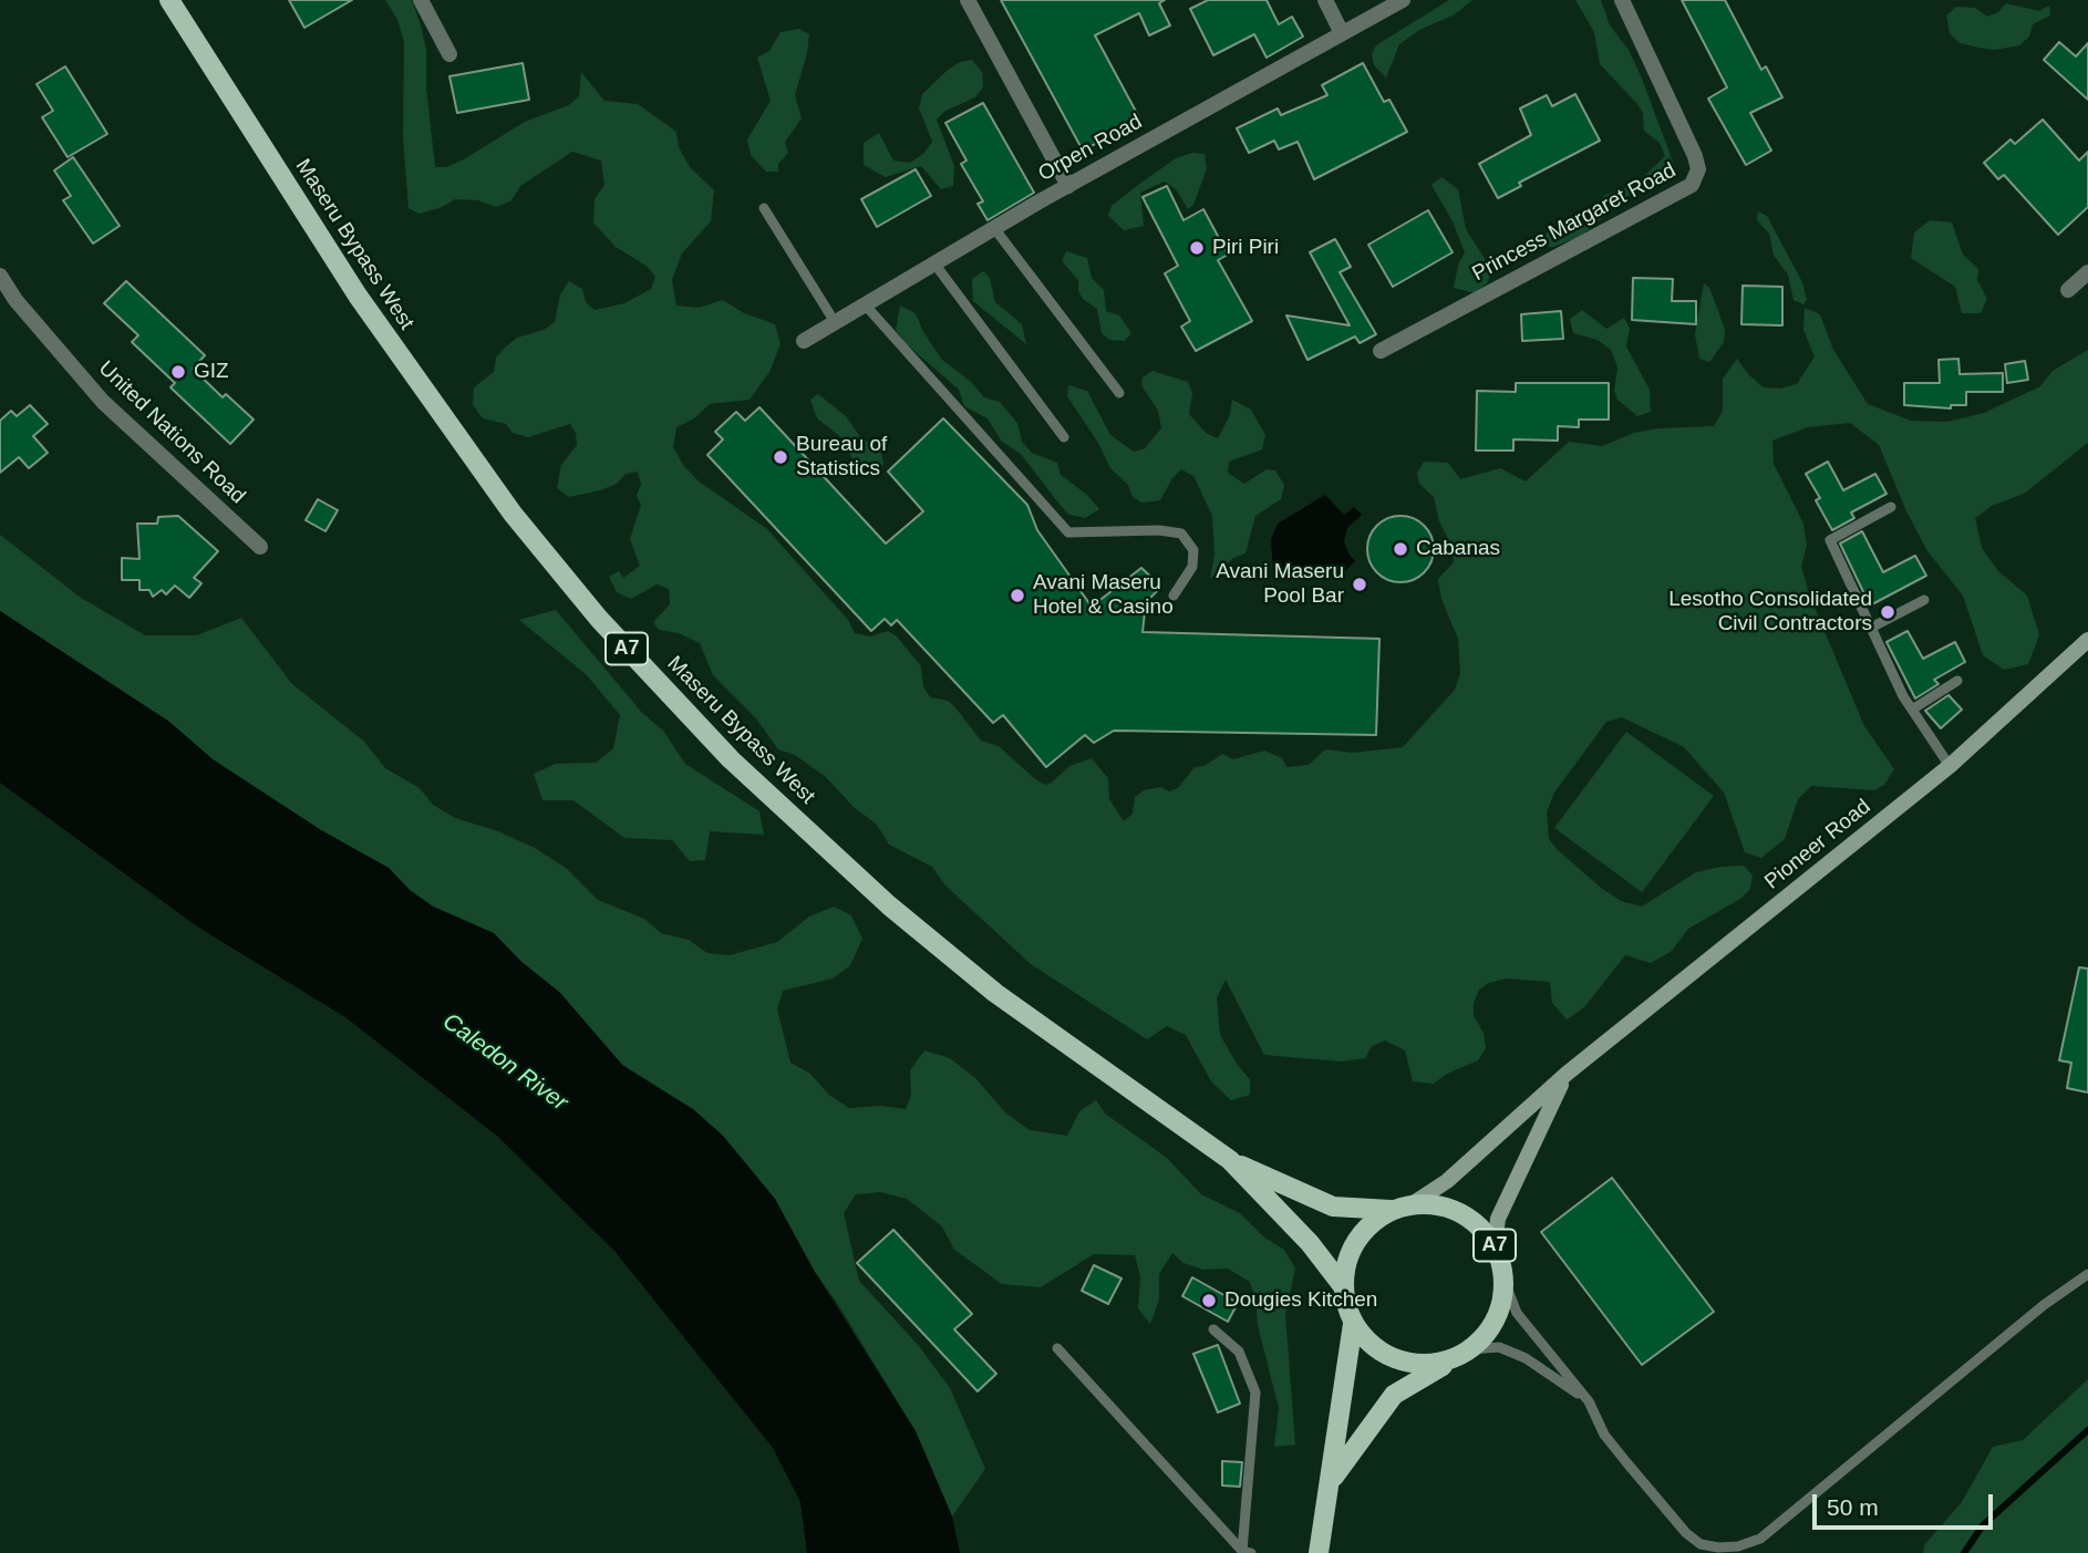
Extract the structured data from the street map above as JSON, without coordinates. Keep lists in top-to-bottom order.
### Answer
{
  "streets": {
    "main road": ["Maseru Bypass West", "A7", "Pioneer Road"],
    "street": ["Orpen Road", "Princess Margaret Road", "United Nations Road"]
  },
  "crossings": [
    ["Maseru Bypass West", "A7"],
    ["A7", "Pioneer Road"]
  ],
  "water": ["Caledon River"],
  "places": [
    "Piri Piri",
    "GIZ",
    "Bureau of Statistics",
    "Cabanas",
    "Avani Maseru Pool Bar",
    "Avani Maseru Hotel & Casino",
    "Lesotho Consolidated Civil Contractors",
    "Dougies Kitchen"
  ],
  "scale_bar": "50 m"
}
